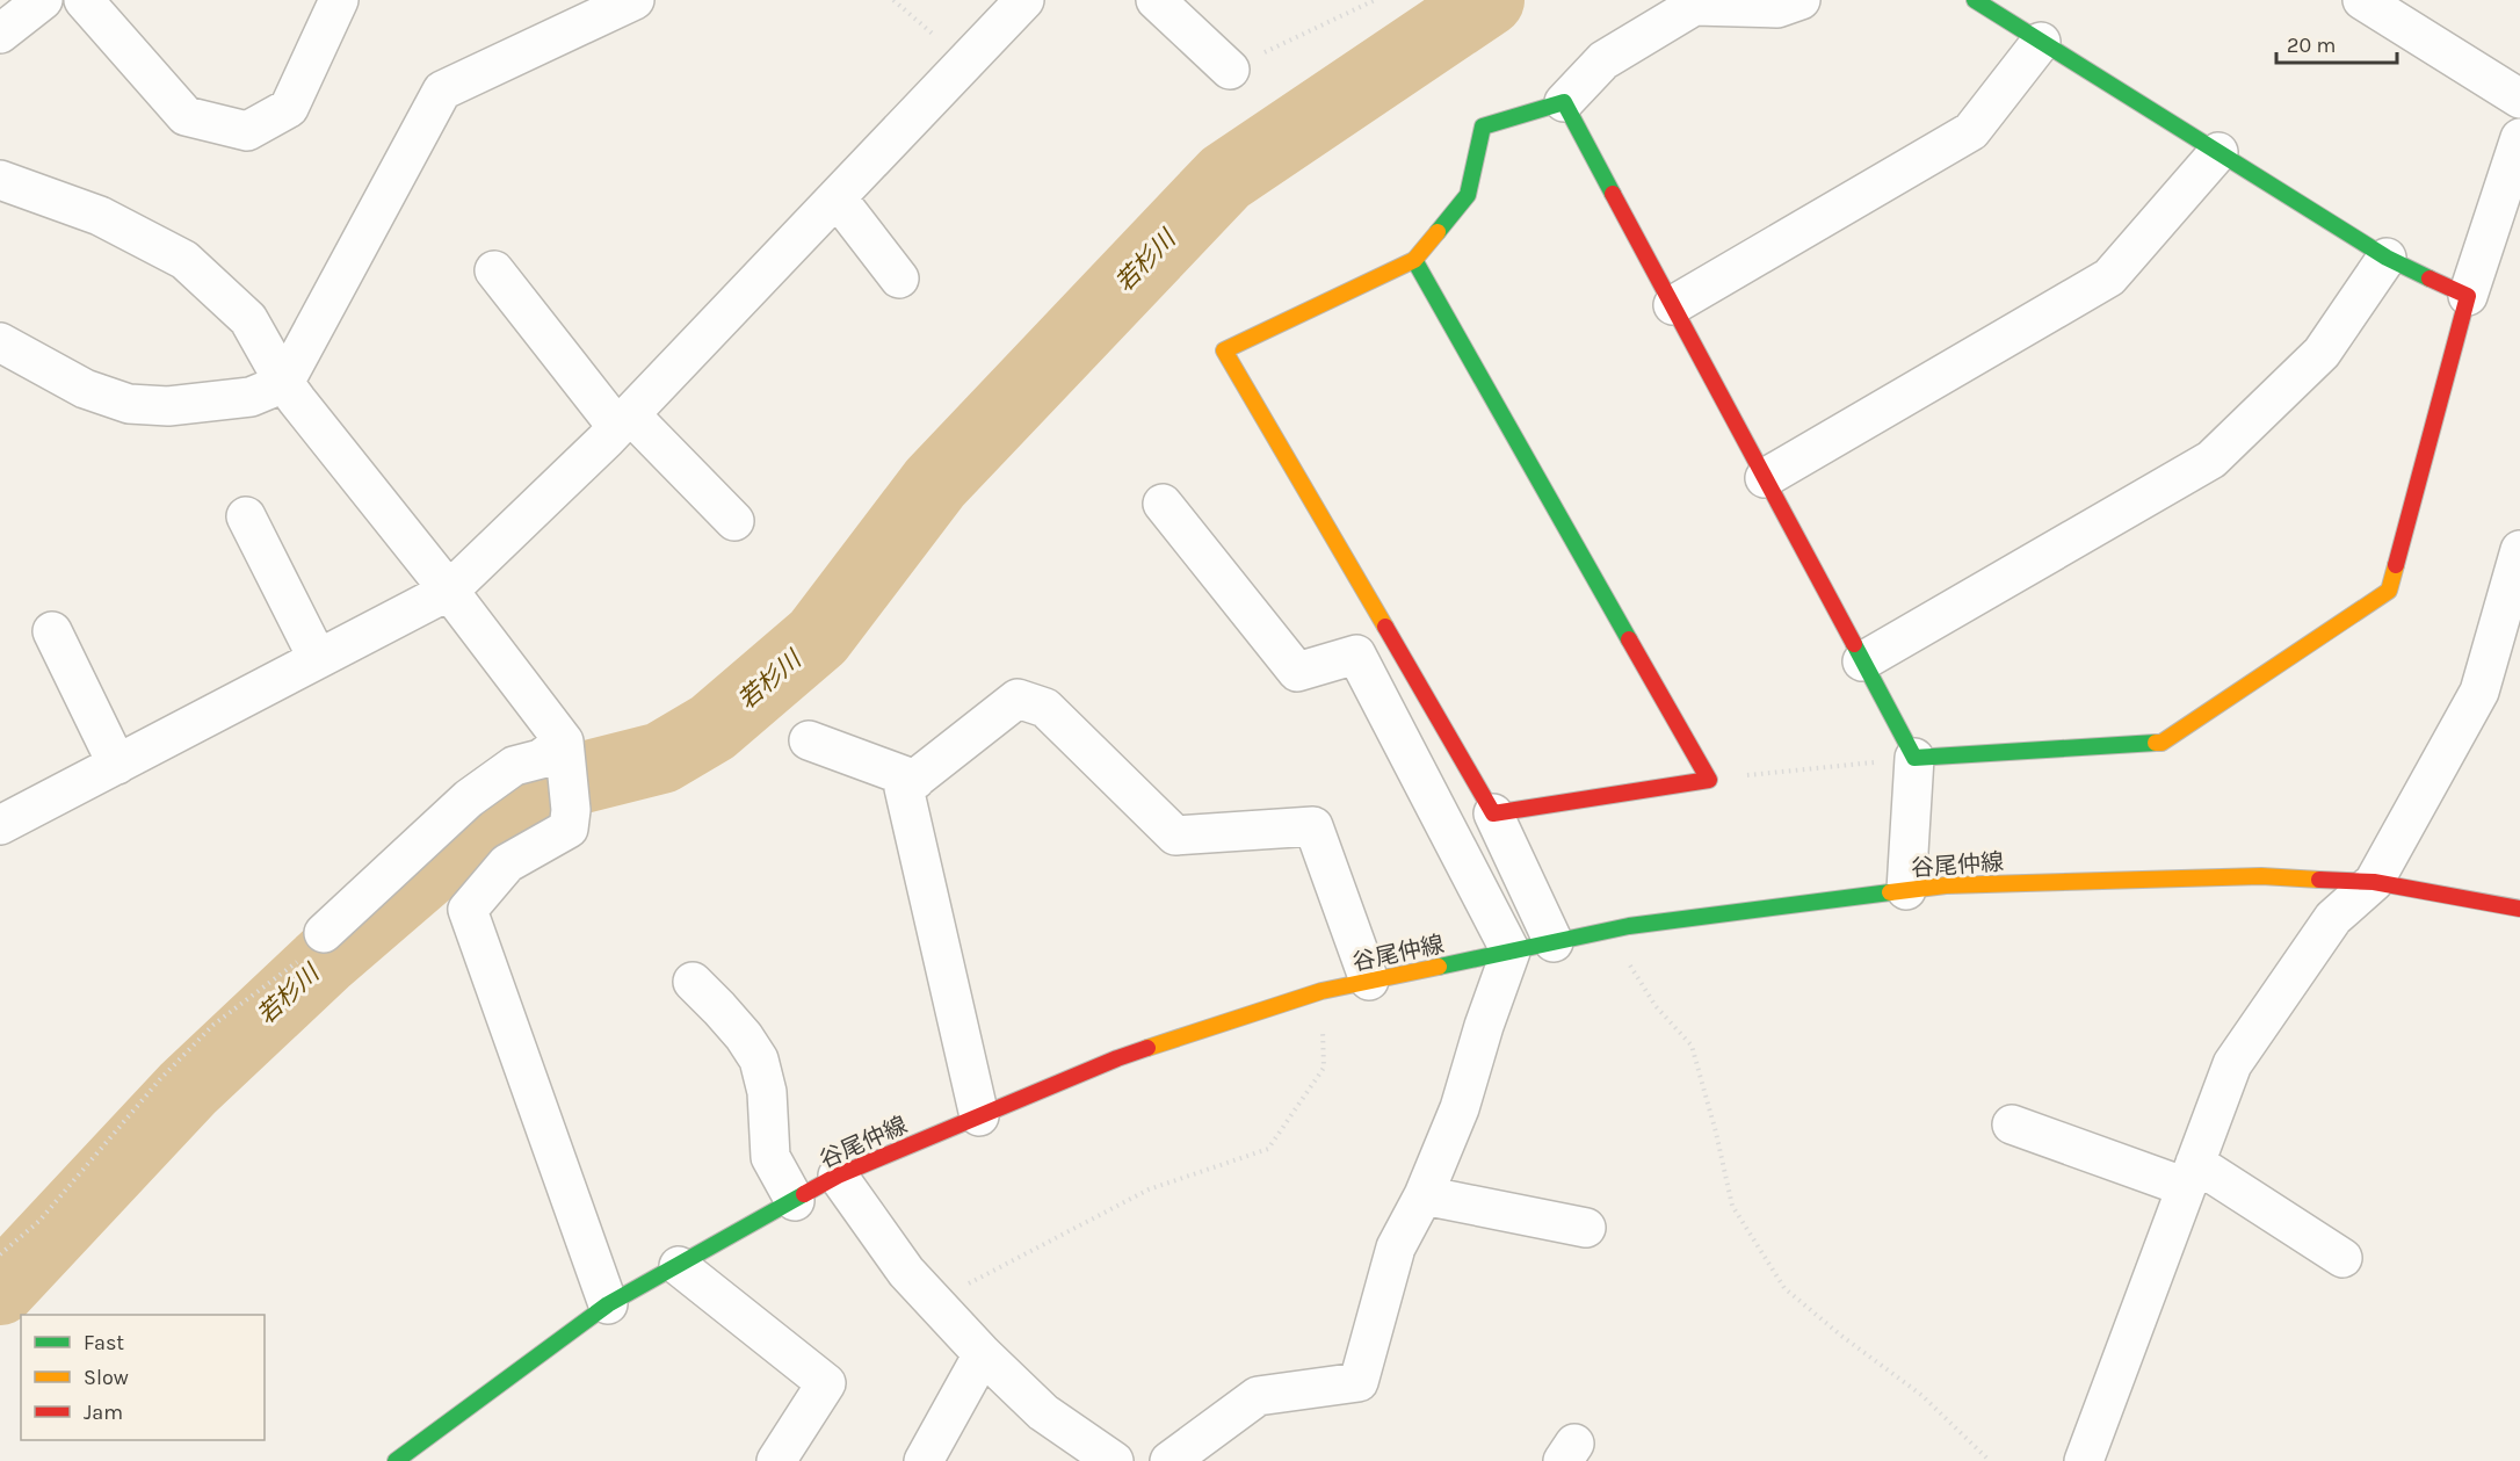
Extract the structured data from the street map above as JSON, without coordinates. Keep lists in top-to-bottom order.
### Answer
{
  "streets": {
    "street": ["谷尾仲線"]
  },
  "water": ["若杉川"],
  "legend": ["Fast", "Slow", "Jam"],
  "scale_bar": "20 m"
}
